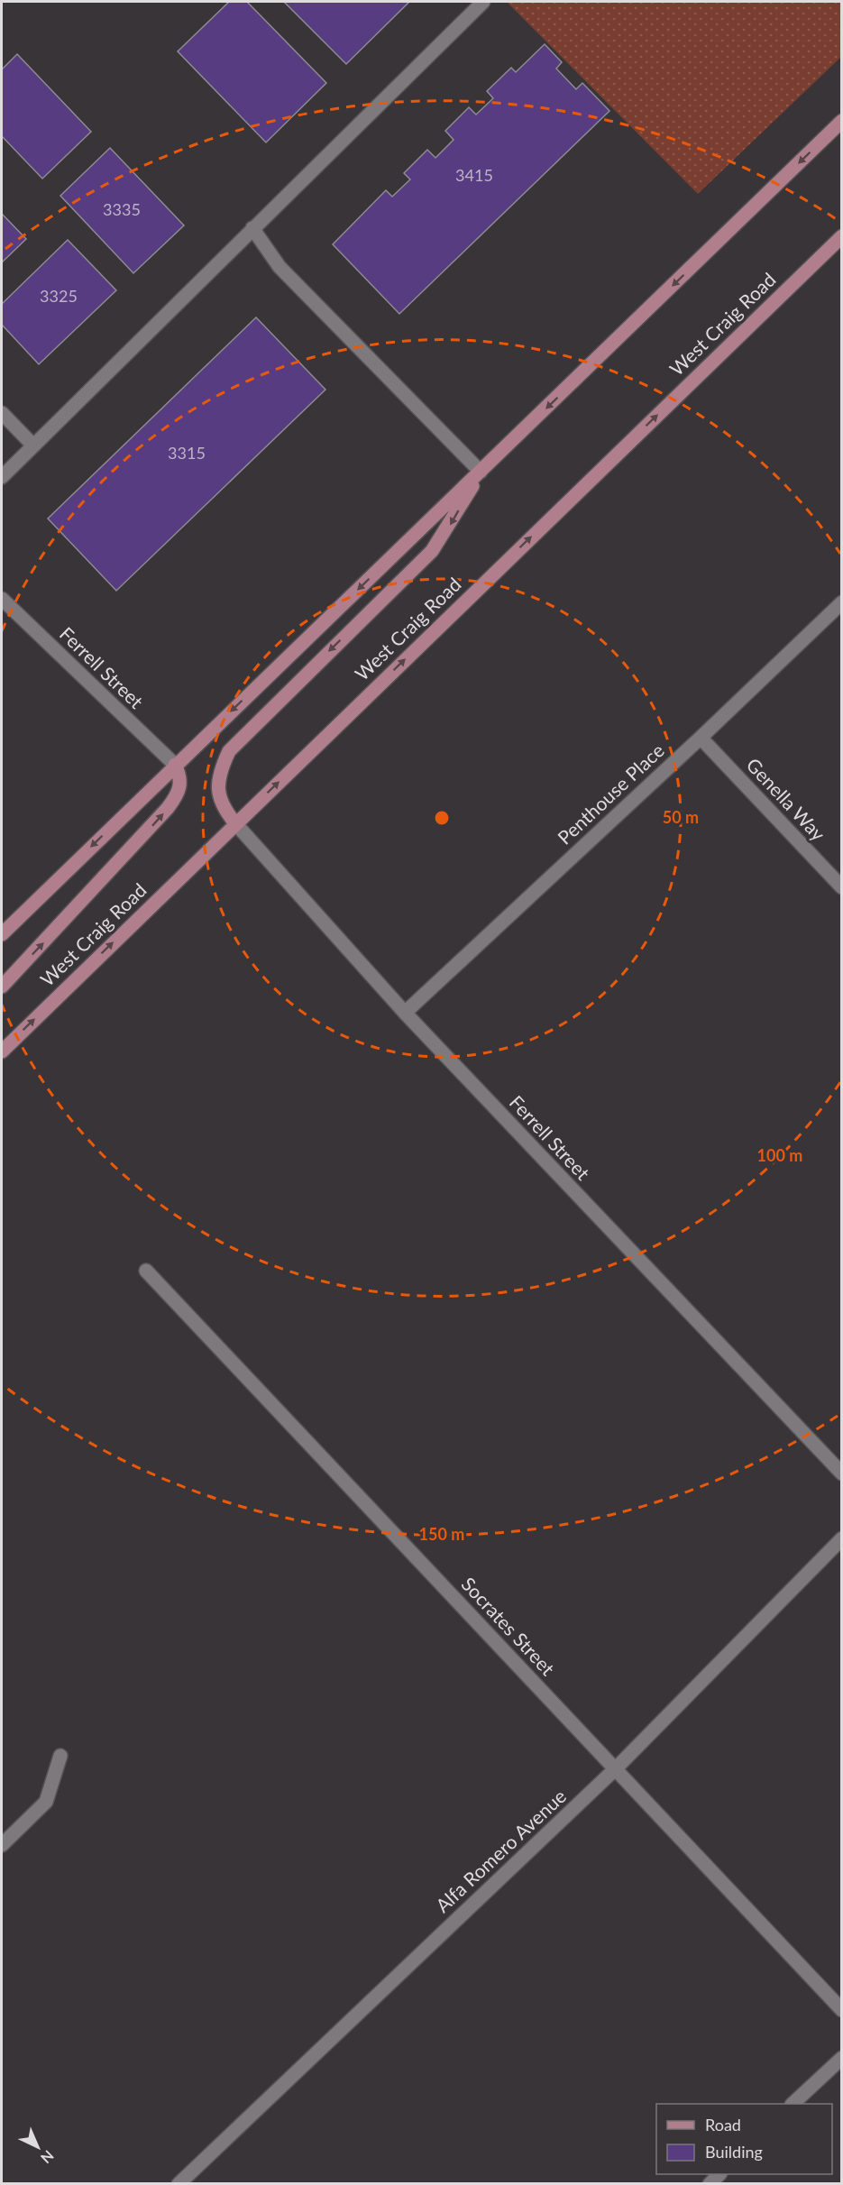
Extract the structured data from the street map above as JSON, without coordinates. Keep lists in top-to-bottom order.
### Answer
{
  "streets": {
    "main road": ["West Craig Road"],
    "street": [
      "Ferrell Street",
      "Penthouse Place",
      "Genella Way",
      "Socrates Street",
      "Alfa Romero Avenue"
    ]
  },
  "crossings": [
    ["West Craig Road", "Ferrell Street"],
    ["Ferrell Street", "Penthouse Place"],
    ["Penthouse Place", "Genella Way"],
    ["Socrates Street", "Alfa Romero Avenue"]
  ],
  "house_numbers": [
    "3415",
    "3335",
    "3325",
    "3315"
  ],
  "legend": ["Road", "Building"],
  "north": "bottom right",
  "rings": ["50 m", "100 m", "150 m"]
}
